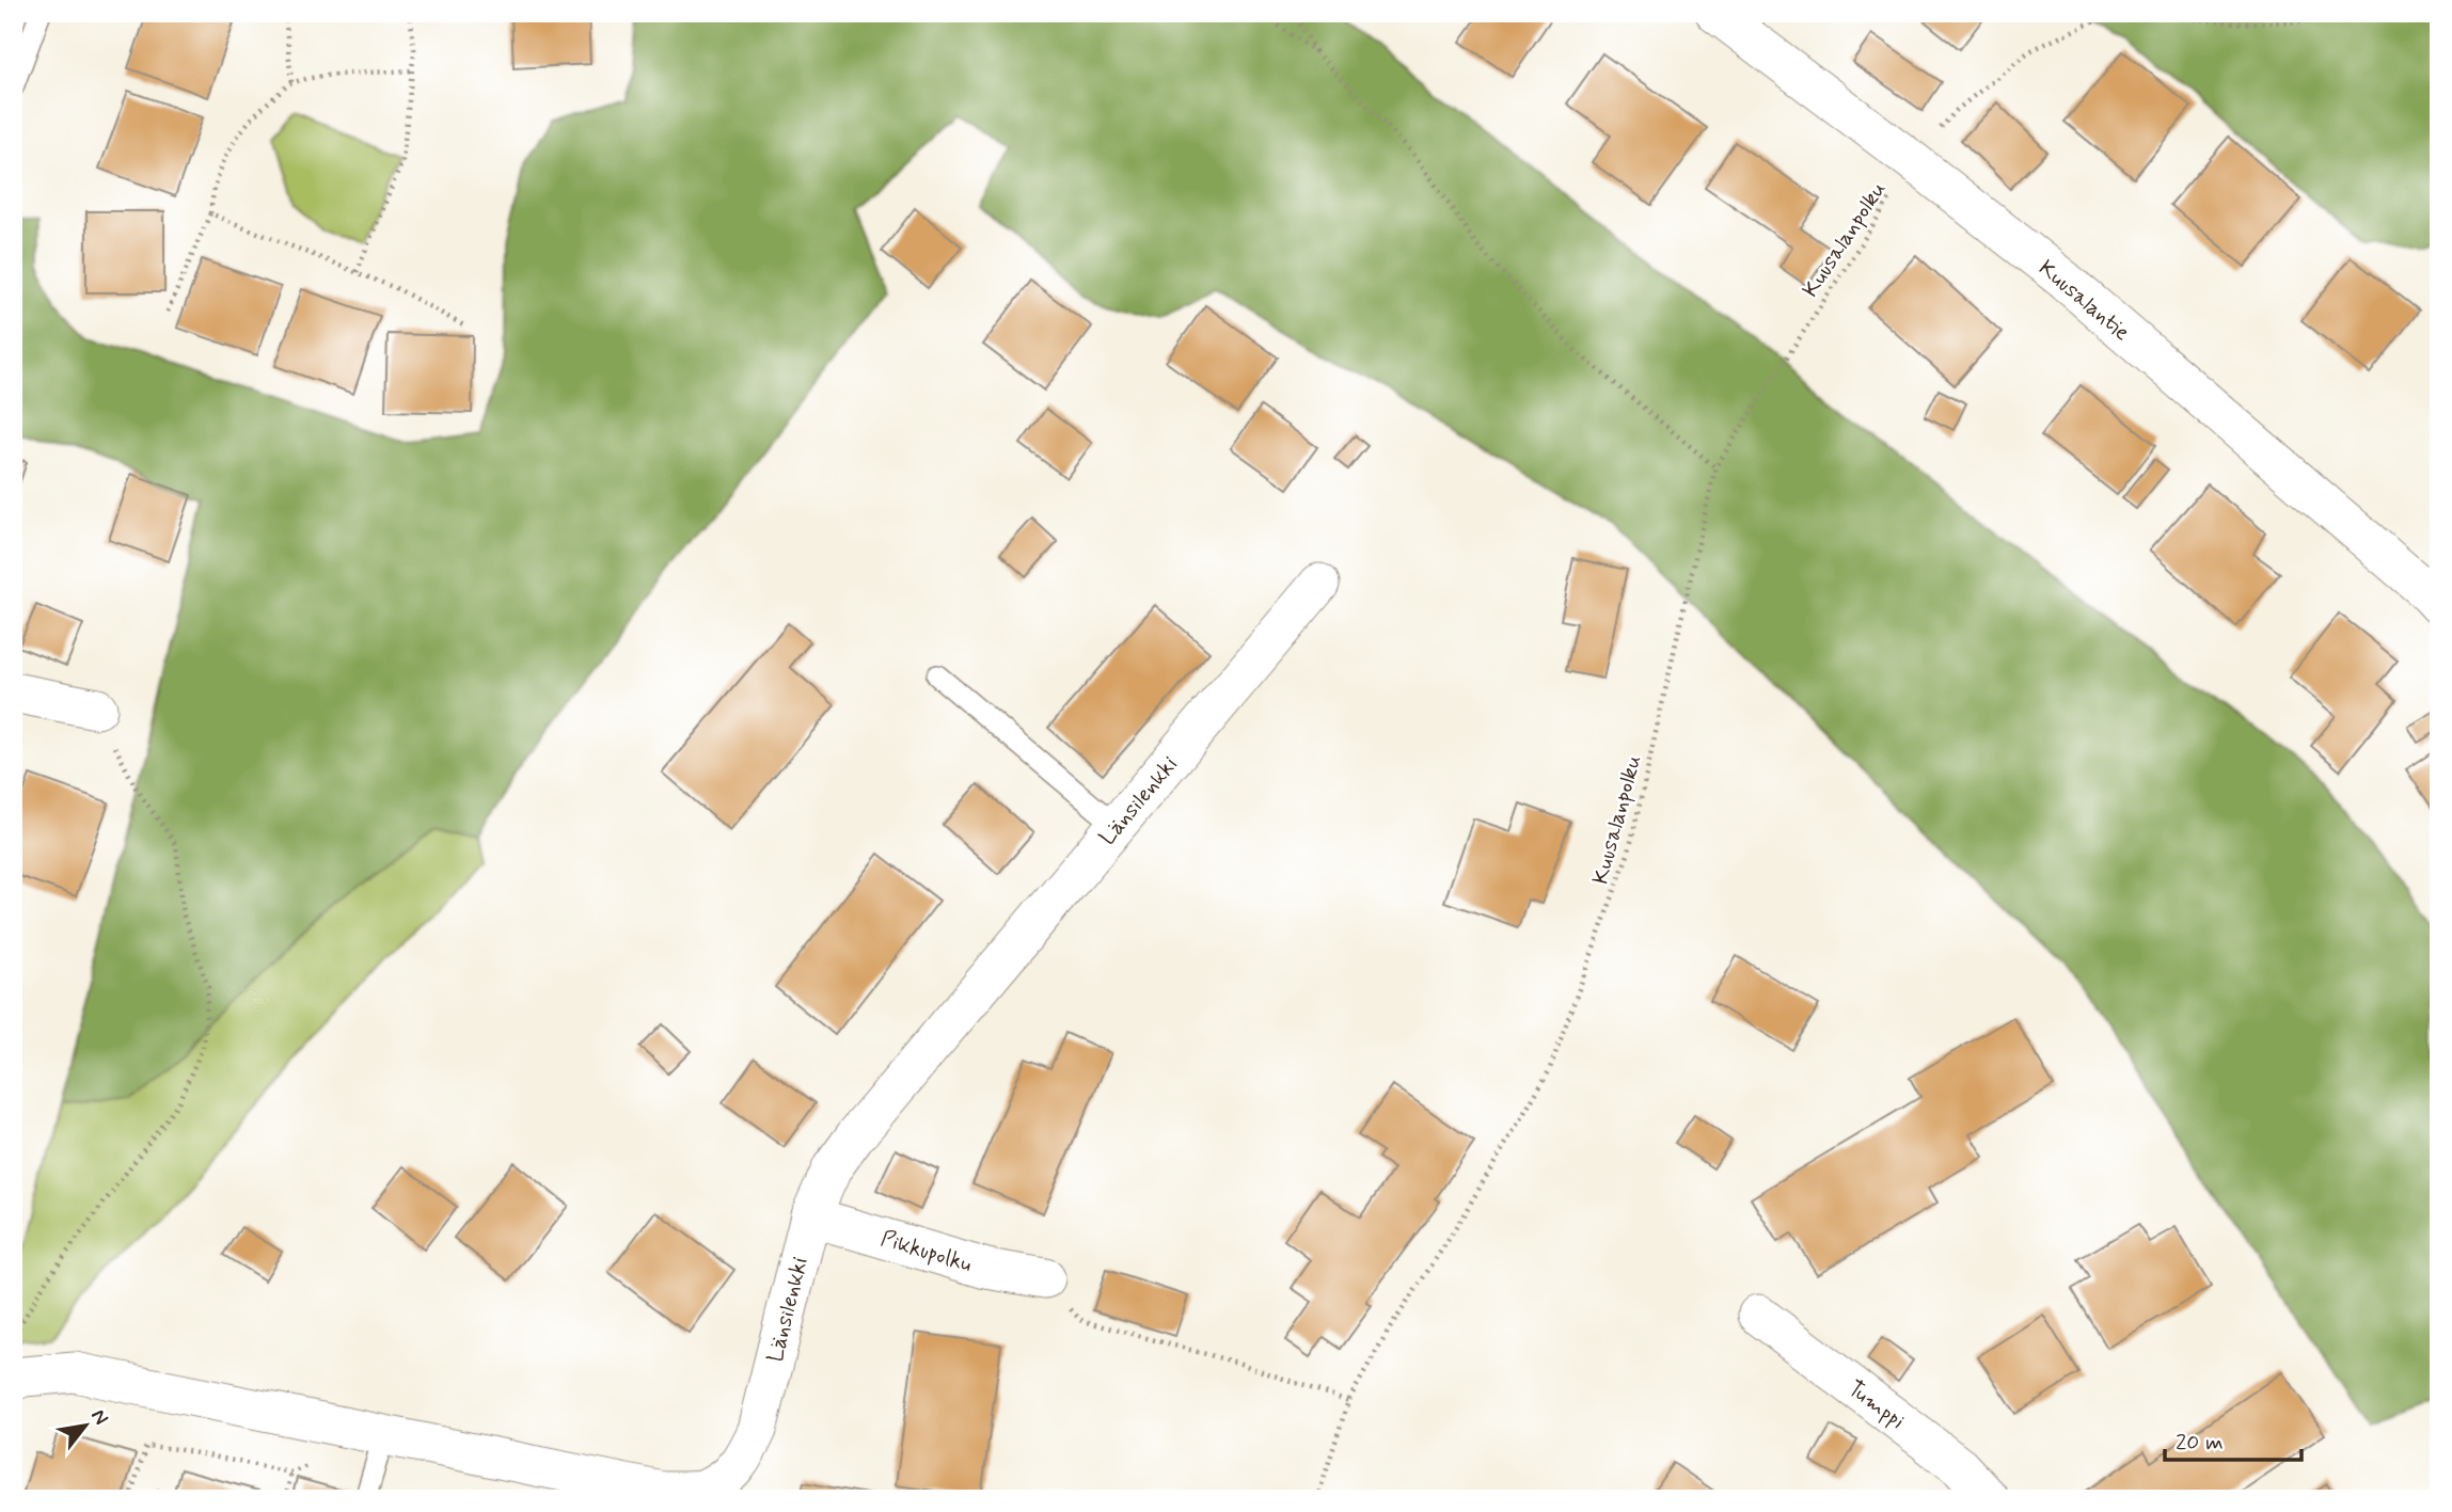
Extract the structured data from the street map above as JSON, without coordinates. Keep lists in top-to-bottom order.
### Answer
{
  "streets": {
    "street": [
      "Kuusalantie",
      "Länsilenkki",
      "Pikkupolku",
      "Tumppi"
    ],
    "path": ["Kuusalanpolku"]
  },
  "crossings": [
    ["Kuusalanpolku", "Kuusalantie"],
    ["Länsilenkki", "Pikkupolku"]
  ],
  "scale_bar": "20 m",
  "north": "top right"
}
